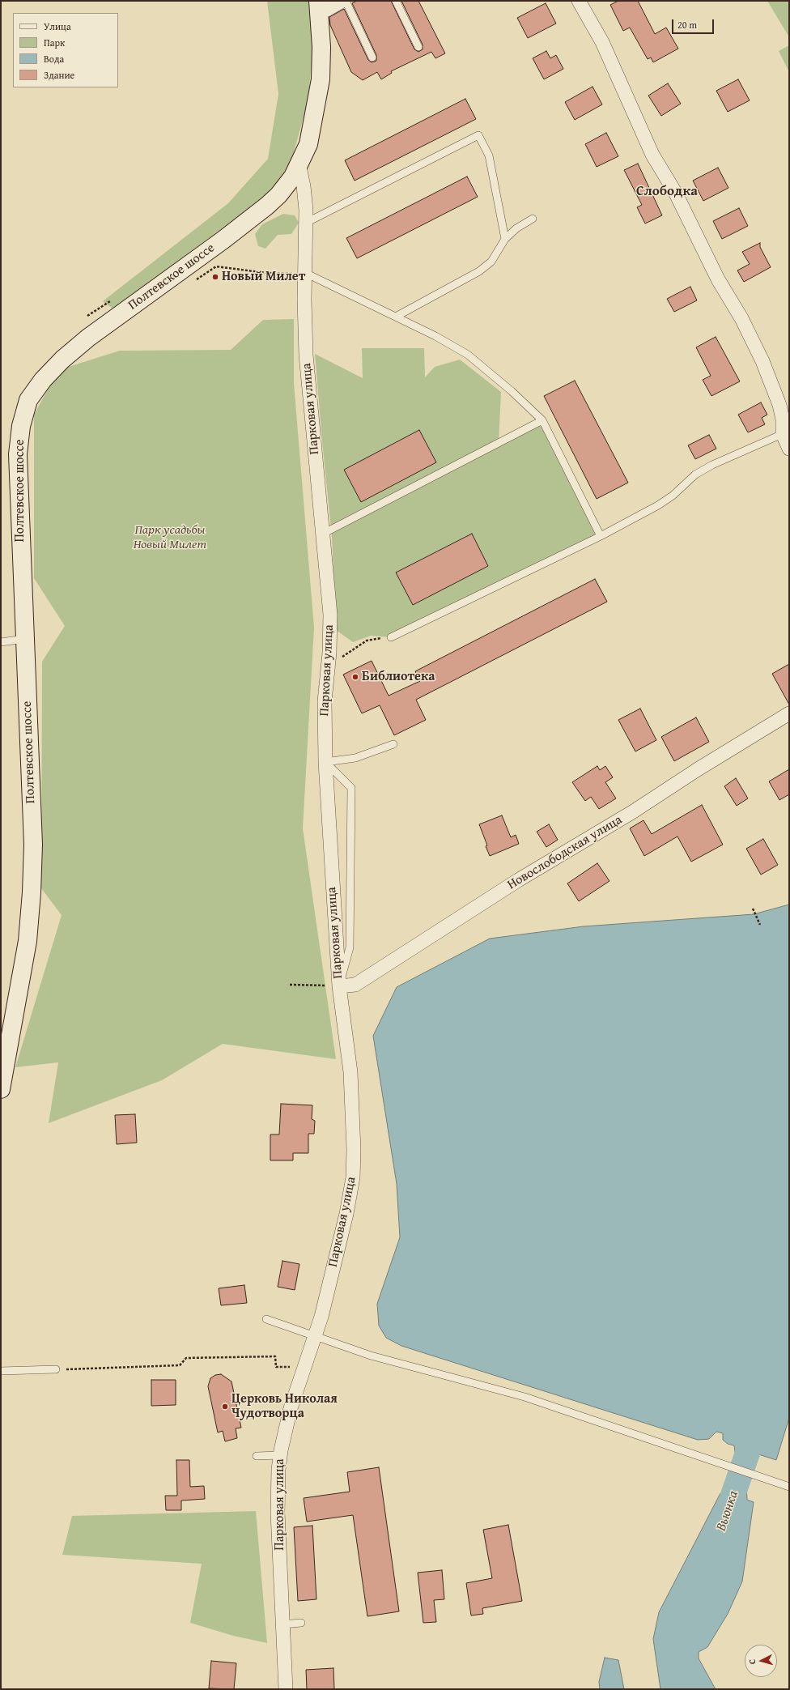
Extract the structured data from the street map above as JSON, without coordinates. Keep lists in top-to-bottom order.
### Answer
{
  "streets": {
    "street": ["Полтевское шоссе", "Парковая улица", "Новослободская улица"]
  },
  "crossings": [
    ["Полтевское шоссе", "Парковая улица"],
    ["Парковая улица", "Новослободская улица"]
  ],
  "districts": ["Слободка"],
  "water": ["Вьюнка"],
  "parks": ["Парк усадьбы Новый Милет"],
  "places": ["Новый Милет", "Библиотека", "Церковь Николая Чудотворца"],
  "legend": [
    "Улица",
    "Парк",
    "Вода",
    "Здание"
  ],
  "scale_bar": "20 m",
  "north": "left"
}
